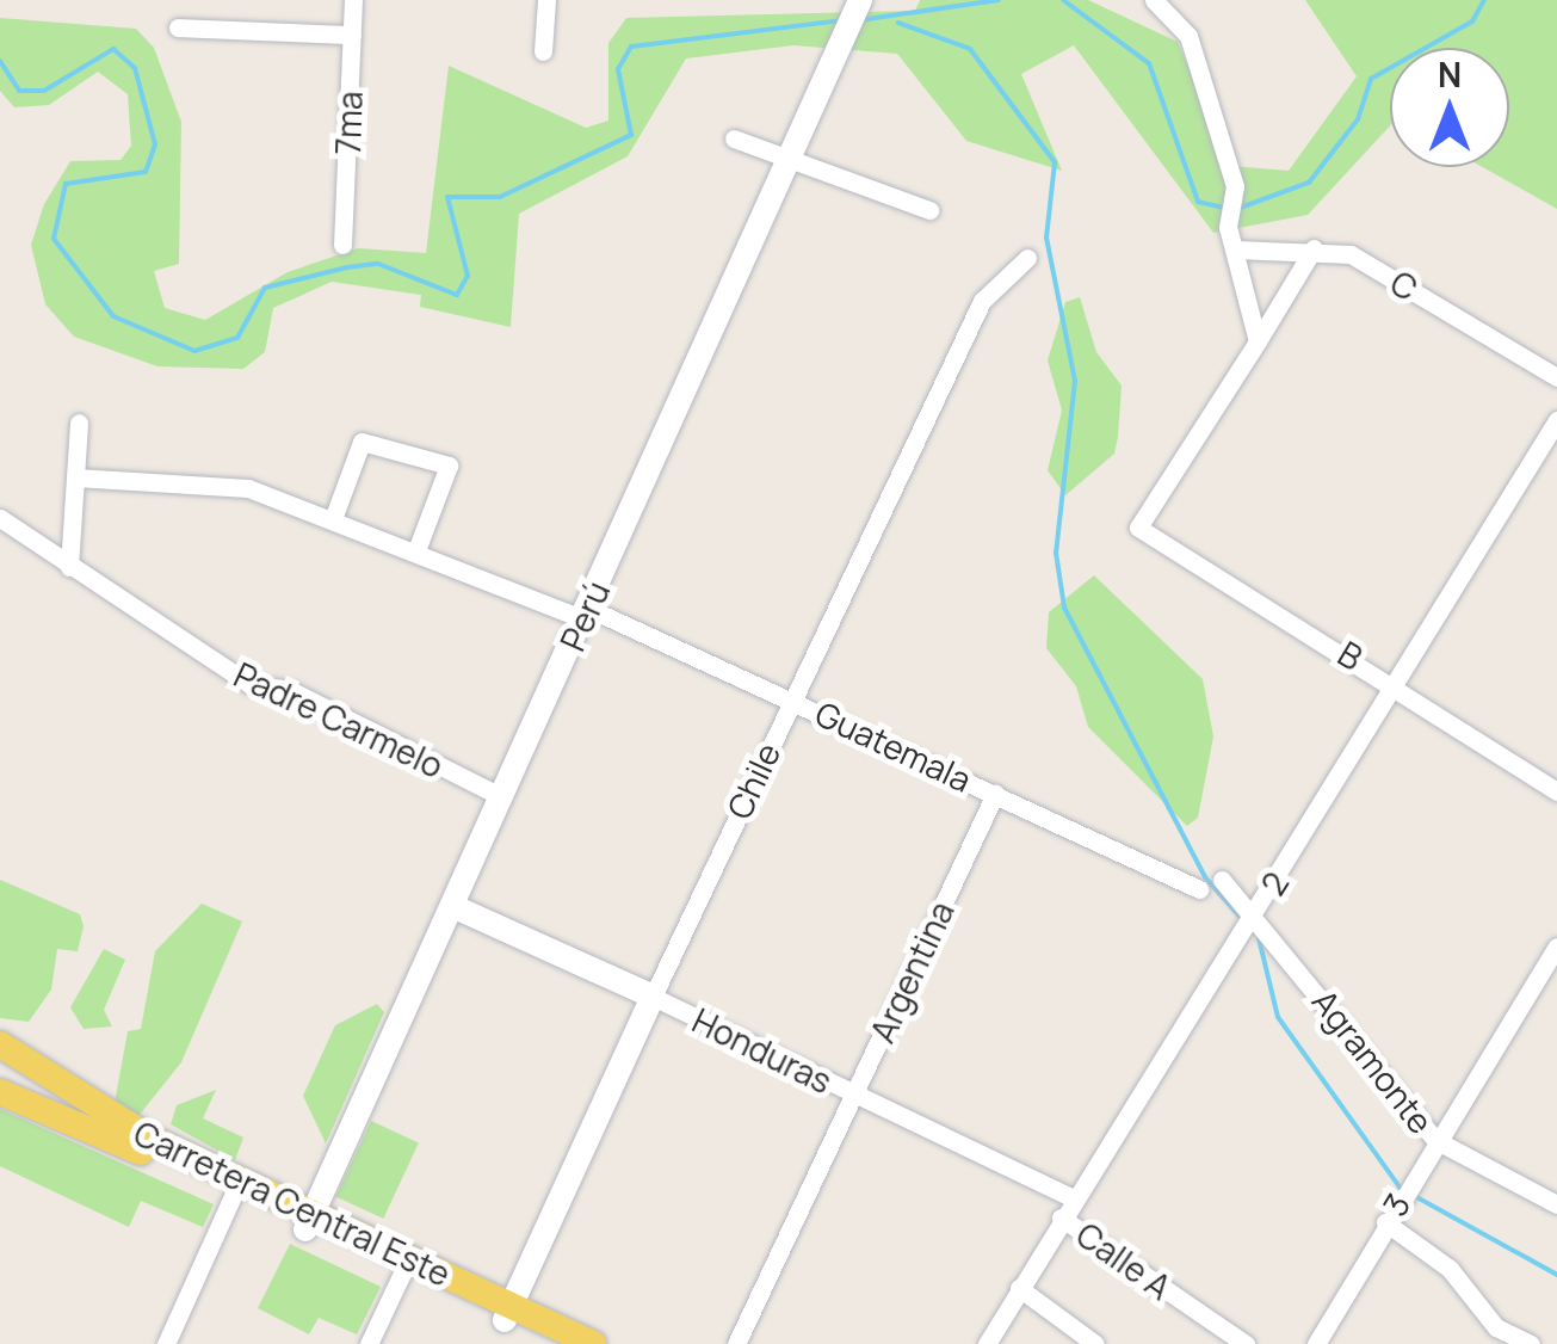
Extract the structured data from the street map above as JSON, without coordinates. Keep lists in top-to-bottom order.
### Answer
{
  "streets": {
    "main road": ["Carretera Central Este"],
    "street": [
      "7ma",
      "C",
      "Perú",
      "B",
      "Padre Carmelo",
      "Guatemala",
      "Chile",
      "2",
      "Argentina",
      "Honduras",
      "Agramonte",
      "3",
      "Calle A"
    ]
  },
  "crossings": [
    ["Perú", "Padre Carmelo"],
    ["Perú", "Guatemala"],
    ["Perú", "Honduras"],
    ["Perú", "Carretera Central Este"],
    ["B", "2"],
    ["Guatemala", "Chile"],
    ["Guatemala", "Argentina"],
    ["Chile", "Honduras"],
    ["Chile", "Carretera Central Este"],
    ["2", "Honduras"],
    ["2", "Agramonte"],
    ["2", "Calle A"],
    ["Argentina", "Honduras"],
    ["Agramonte", "3"]
  ],
  "north": "top"
}
